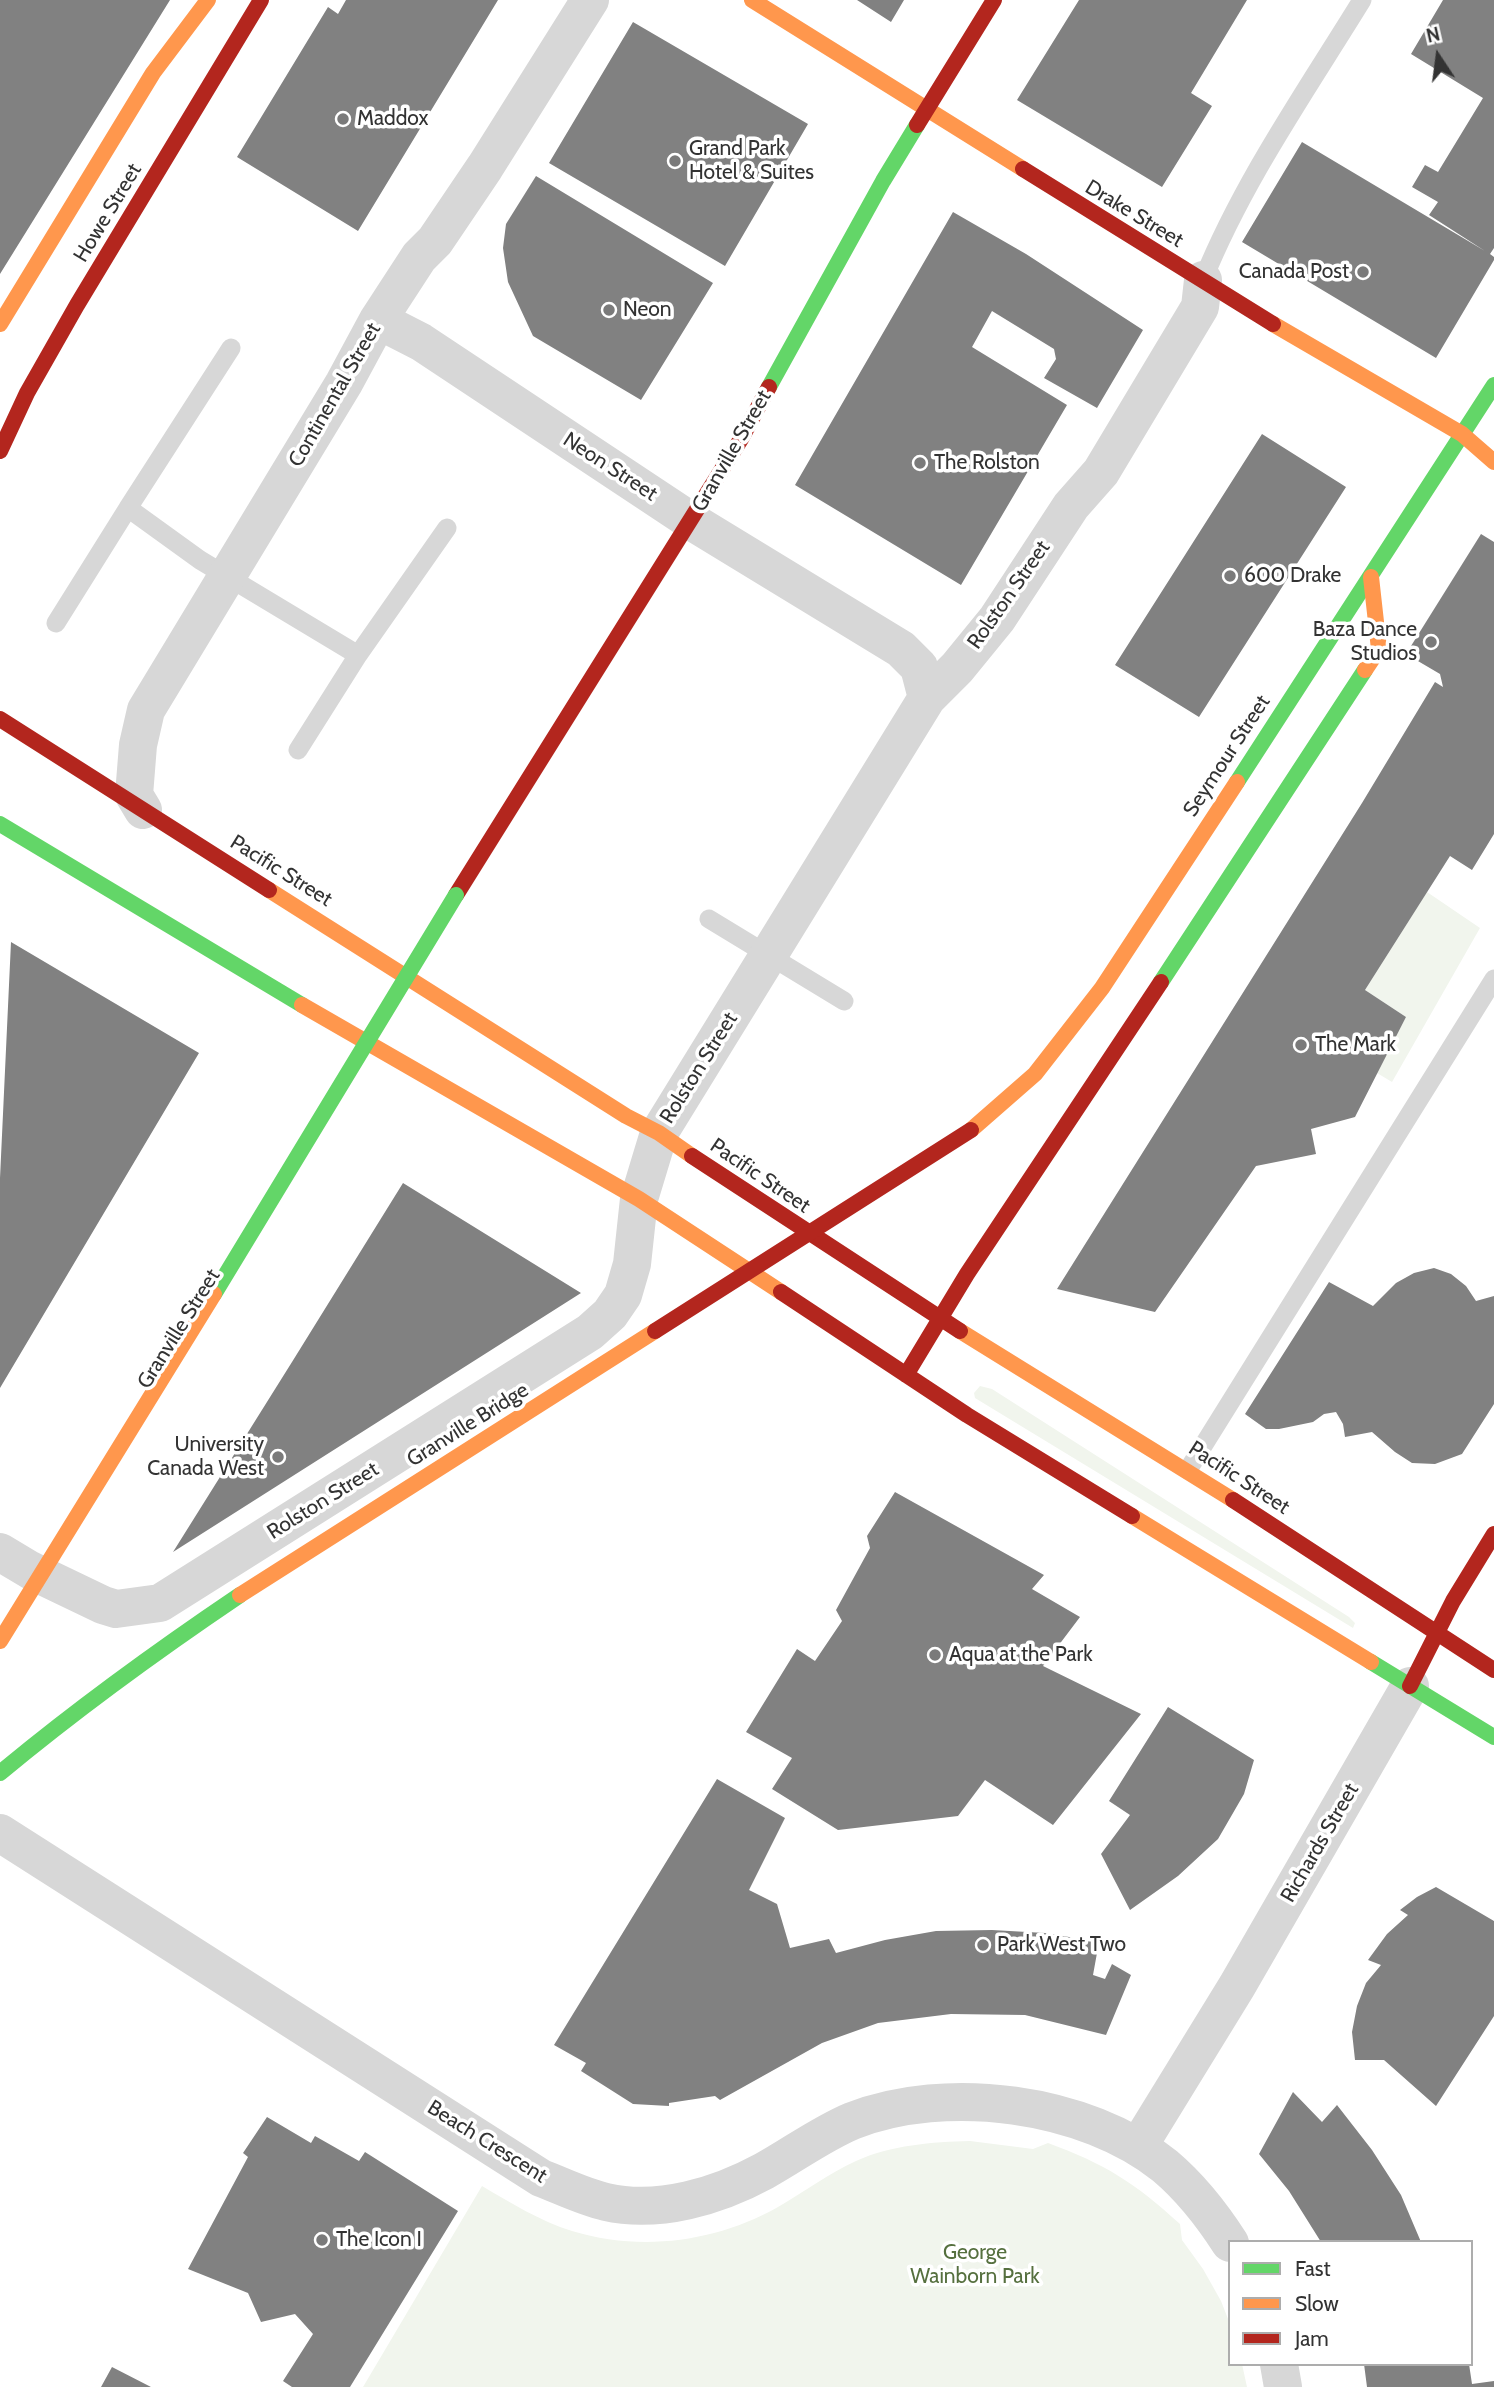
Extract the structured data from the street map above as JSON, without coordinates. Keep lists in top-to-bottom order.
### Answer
{
  "streets": {
    "main road": [
      "Howe Street",
      "Drake Street",
      "Granville Street",
      "Seymour Street",
      "Pacific Street",
      "Granville Bridge",
      "Richards Street"
    ],
    "street": [
      "Continental Street",
      "Neon Street",
      "Rolston Street",
      "Beach Crescent"
    ]
  },
  "crossings": [
    ["Drake Street", "Granville Street"],
    ["Drake Street", "Rolston Street"],
    ["Drake Street", "Seymour Street"],
    ["Continental Street", "Neon Street"],
    ["Continental Street", "Pacific Street"],
    ["Granville Street", "Neon Street"],
    ["Granville Street", "Rolston Street"],
    ["Neon Street", "Rolston Street"],
    ["Rolston Street", "Pacific Street"],
    ["Seymour Street", "Granville Bridge"],
    ["Pacific Street", "Richards Street"],
    ["Richards Street", "Beach Crescent"]
  ],
  "parks": ["George Wainborn Park"],
  "places": [
    "Maddox",
    "Grand Park Hotel & Suites",
    "Canada Post",
    "Neon",
    "The Rolston",
    "600 Drake",
    "Baza Dance Studios",
    "The Mark",
    "University Canada West",
    "Aqua at the Park",
    "Park West Two",
    "The Icon I"
  ],
  "legend": ["Fast", "Slow", "Jam"],
  "north": "top"
}
